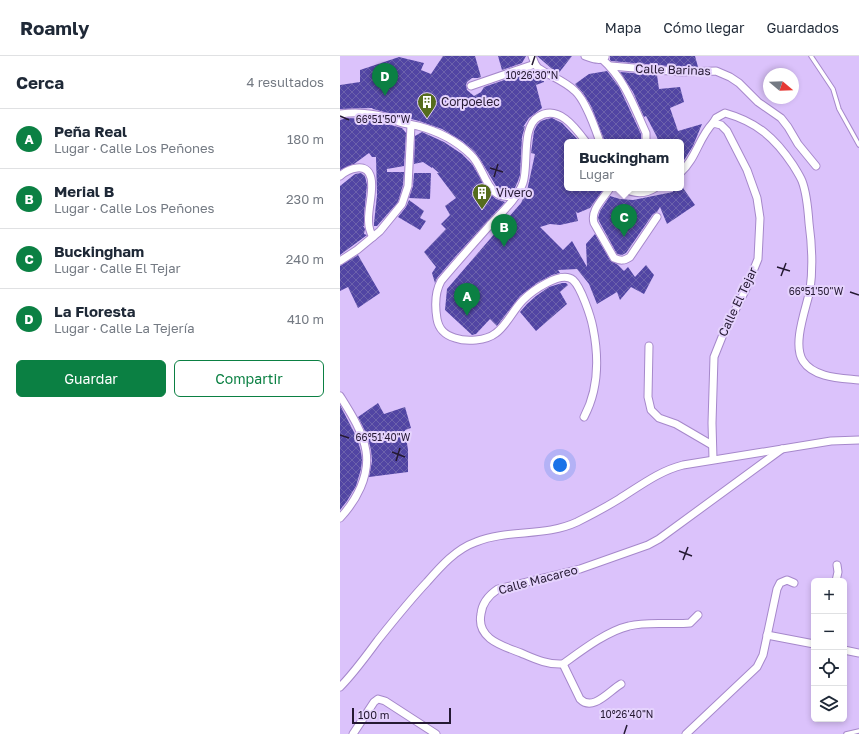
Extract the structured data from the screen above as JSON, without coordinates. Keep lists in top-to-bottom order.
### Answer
{
  "streets": {
    "street": ["Calle Barinas", "Calle El Tejar", "Calle Macareo"]
  },
  "places": {
    "building": ["Corpoelec", "Vivero"]
  },
  "scale_bar": "100 m",
  "north": "right",
  "page": {
    "header": "Roamly",
    "nav": ["Mapa", "Cómo llegar", "Guardados"],
    "heading": ["Cerca", "4 resultados"],
    "pins": [
      "D",
      "C",
      "B",
      "A"
    ],
    "list": [
      {
        "mark": "A",
        "name": "Peña Real",
        "note": "Lugar · Calle Los Peñones",
        "value": "180 m"
      },
      {
        "mark": "B",
        "name": "Merial B",
        "note": "Lugar · Calle Los Peñones",
        "value": "230 m"
      },
      {
        "mark": "C",
        "name": "Buckingham",
        "note": "Lugar · Calle El Tejar",
        "value": "240 m"
      },
      {
        "mark": "D",
        "name": "La Floresta",
        "note": "Lugar · Calle La Tejería",
        "value": "410 m"
      }
    ],
    "popup": ["Buckingham", "Lugar"],
    "buttons": ["Guardar", "Compartir"],
    "map_buttons": ["+", "−"],
    "scale": "100 m"
  },
  "coordinates": [
    "10°26'30\"N",
    "66°51'50\"W",
    "66°51'40\"W",
    "10°26'40\"N"
  ]
}
